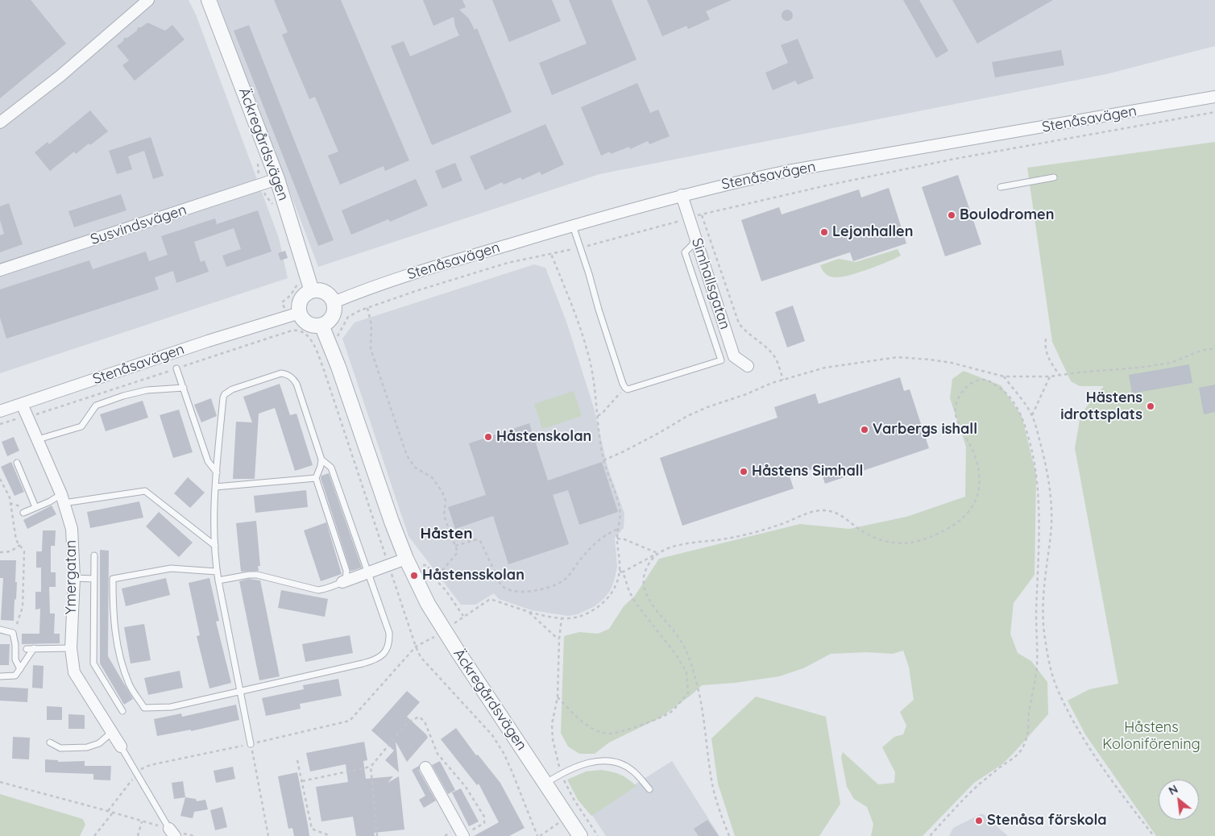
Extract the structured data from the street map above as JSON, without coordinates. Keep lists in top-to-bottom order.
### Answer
{
  "streets": {
    "street": [
      "Stenåsavägen",
      "Äckregårdsvägen",
      "Susvindsvägen",
      "Simhallsgatan",
      "Ymergatan"
    ]
  },
  "crossings": [
    ["Stenåsavägen", "Äckregårdsvägen"],
    ["Stenåsavägen", "Simhallsgatan"],
    ["Stenåsavägen", "Ymergatan"],
    ["Äckregårdsvägen", "Susvindsvägen"]
  ],
  "districts": ["Håsten"],
  "parks": ["Håstens Koloniförening"],
  "places": [
    "Boulodromen",
    "Lejonhallen",
    "Hästens idrottsplats",
    "Varbergs ishall",
    "Håstenskolan",
    "Håstens Simhall",
    "Håstensskolan",
    "Stenåsa förskola"
  ],
  "north": "top left"
}
